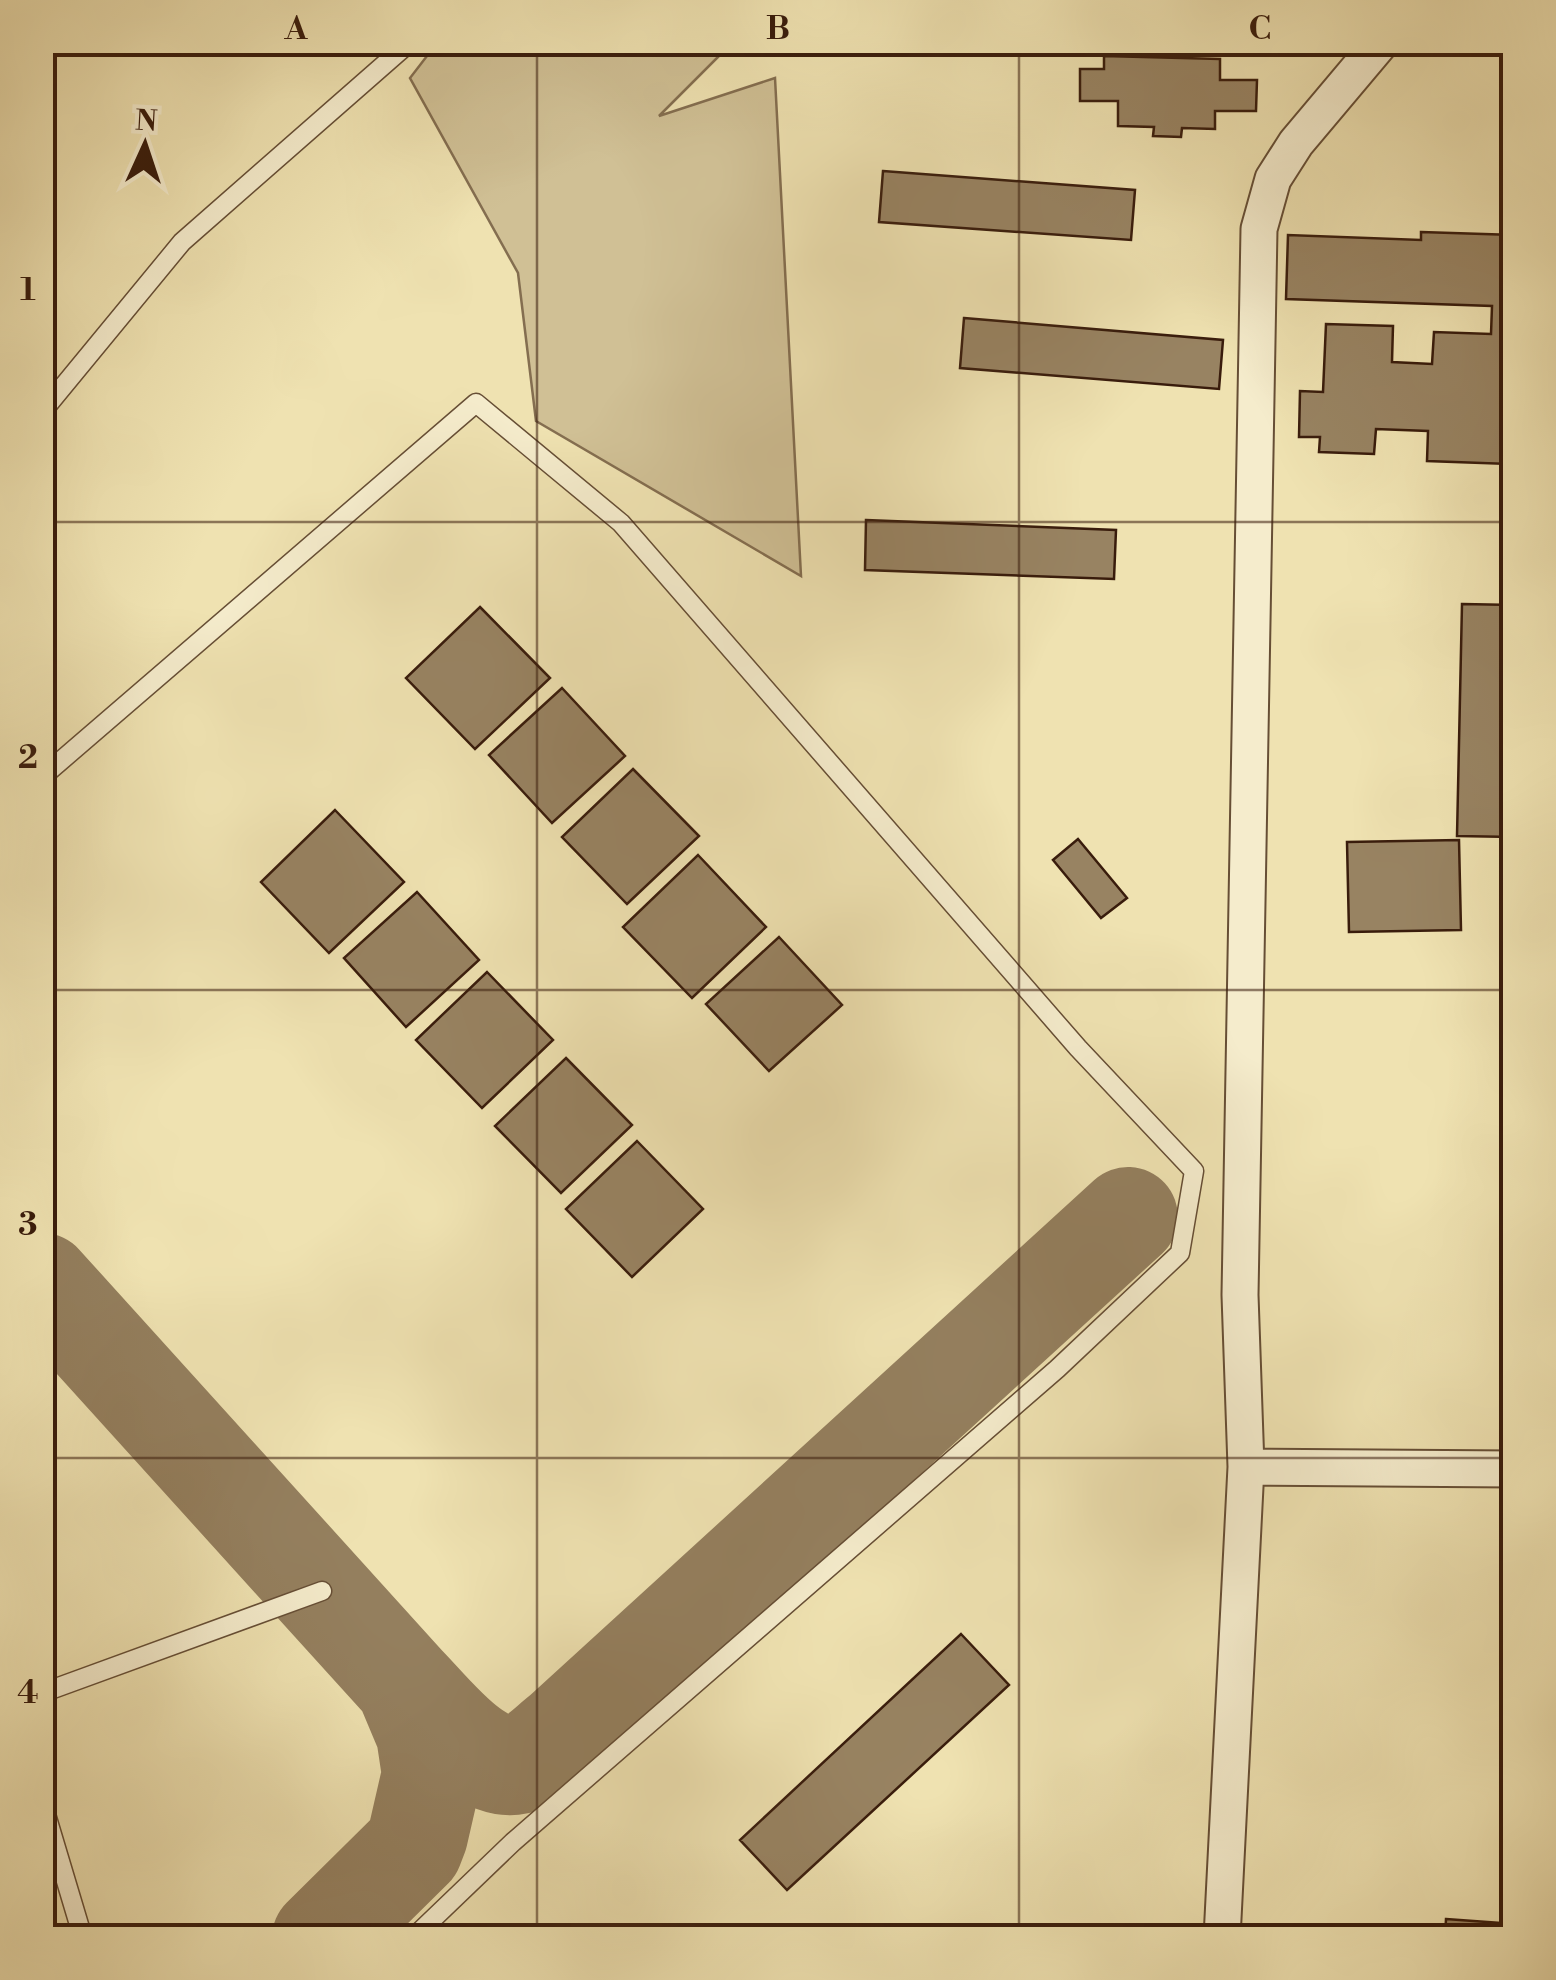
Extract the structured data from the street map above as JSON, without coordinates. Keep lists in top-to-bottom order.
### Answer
{
  "north": "top",
  "grid": {
    "columns": ["A", "B", "C"],
    "rows": [
      "1",
      "2",
      "3",
      "4"
    ]
  }
}
